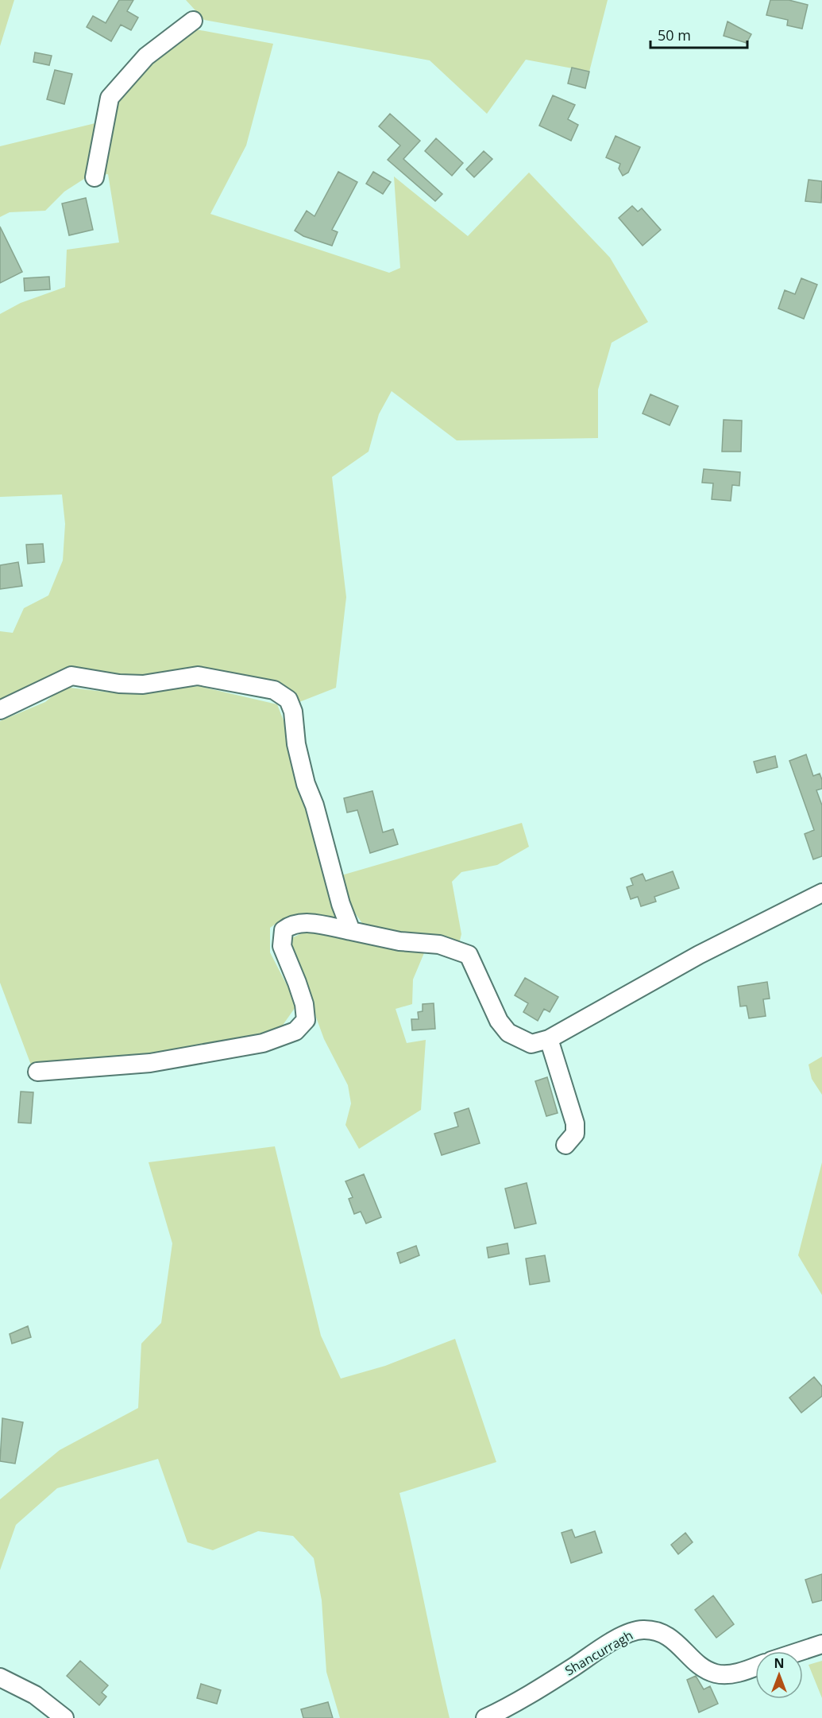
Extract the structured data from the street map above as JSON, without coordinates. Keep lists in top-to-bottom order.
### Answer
{
  "streets": {
    "street": ["Shancurragh"]
  },
  "scale_bar": "50 m",
  "north": "top"
}
